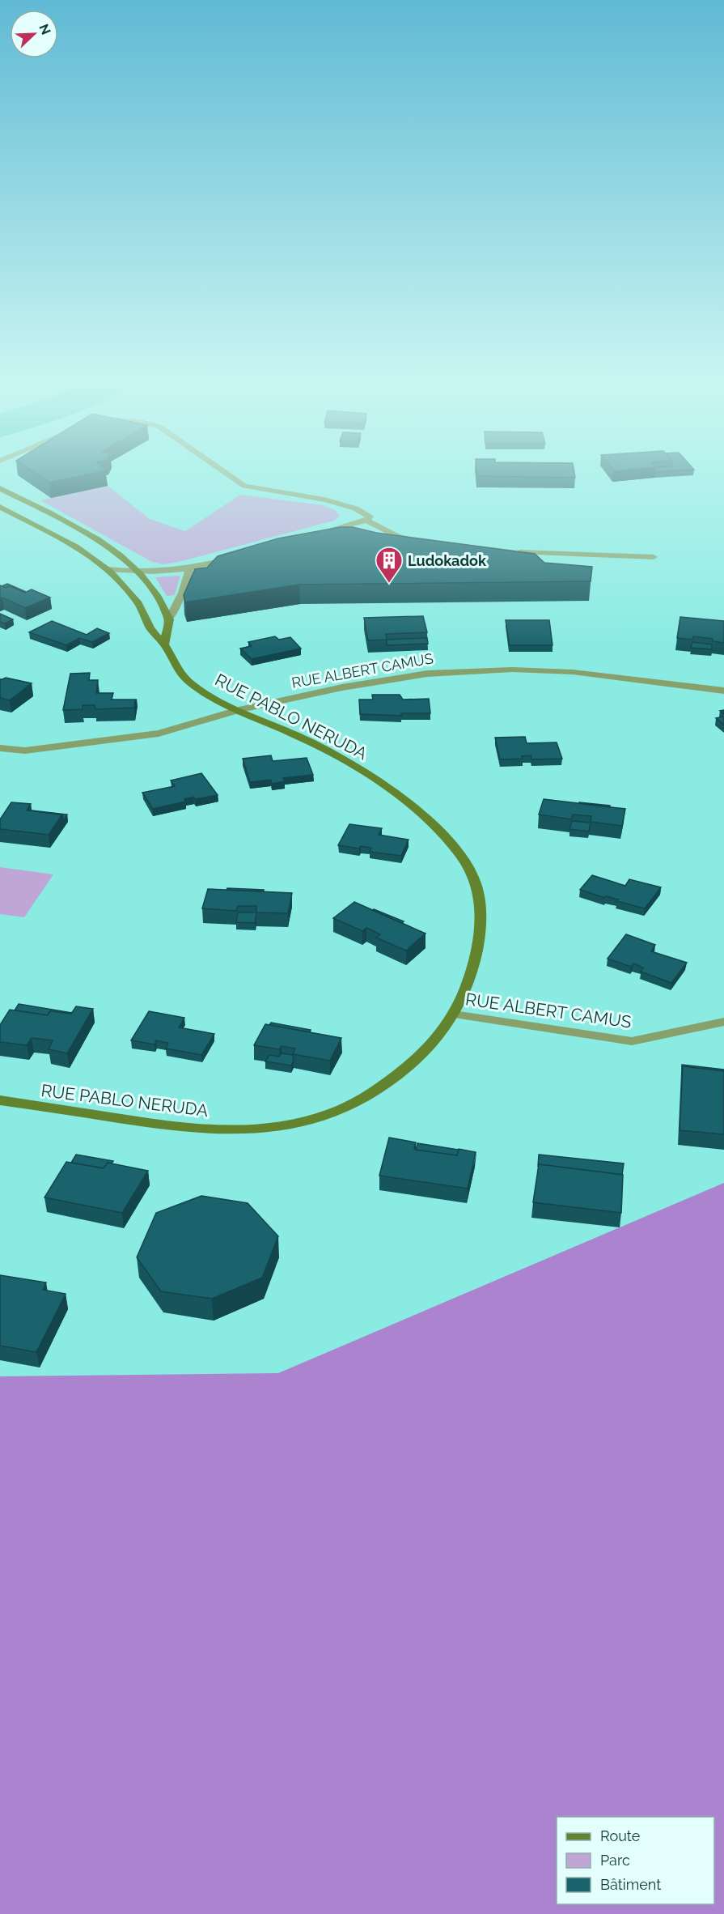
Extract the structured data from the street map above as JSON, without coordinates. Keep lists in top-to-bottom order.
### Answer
{
  "streets": {
    "main road": ["RUE PABLO NERUDA"],
    "street": ["RUE ALBERT CAMUS"]
  },
  "crossings": [
    ["RUE ALBERT CAMUS", "RUE PABLO NERUDA"]
  ],
  "places": {
    "building": ["Ludokadok"]
  },
  "legend": ["Route", "Parc", "Bâtiment"],
  "north": "top right"
}
